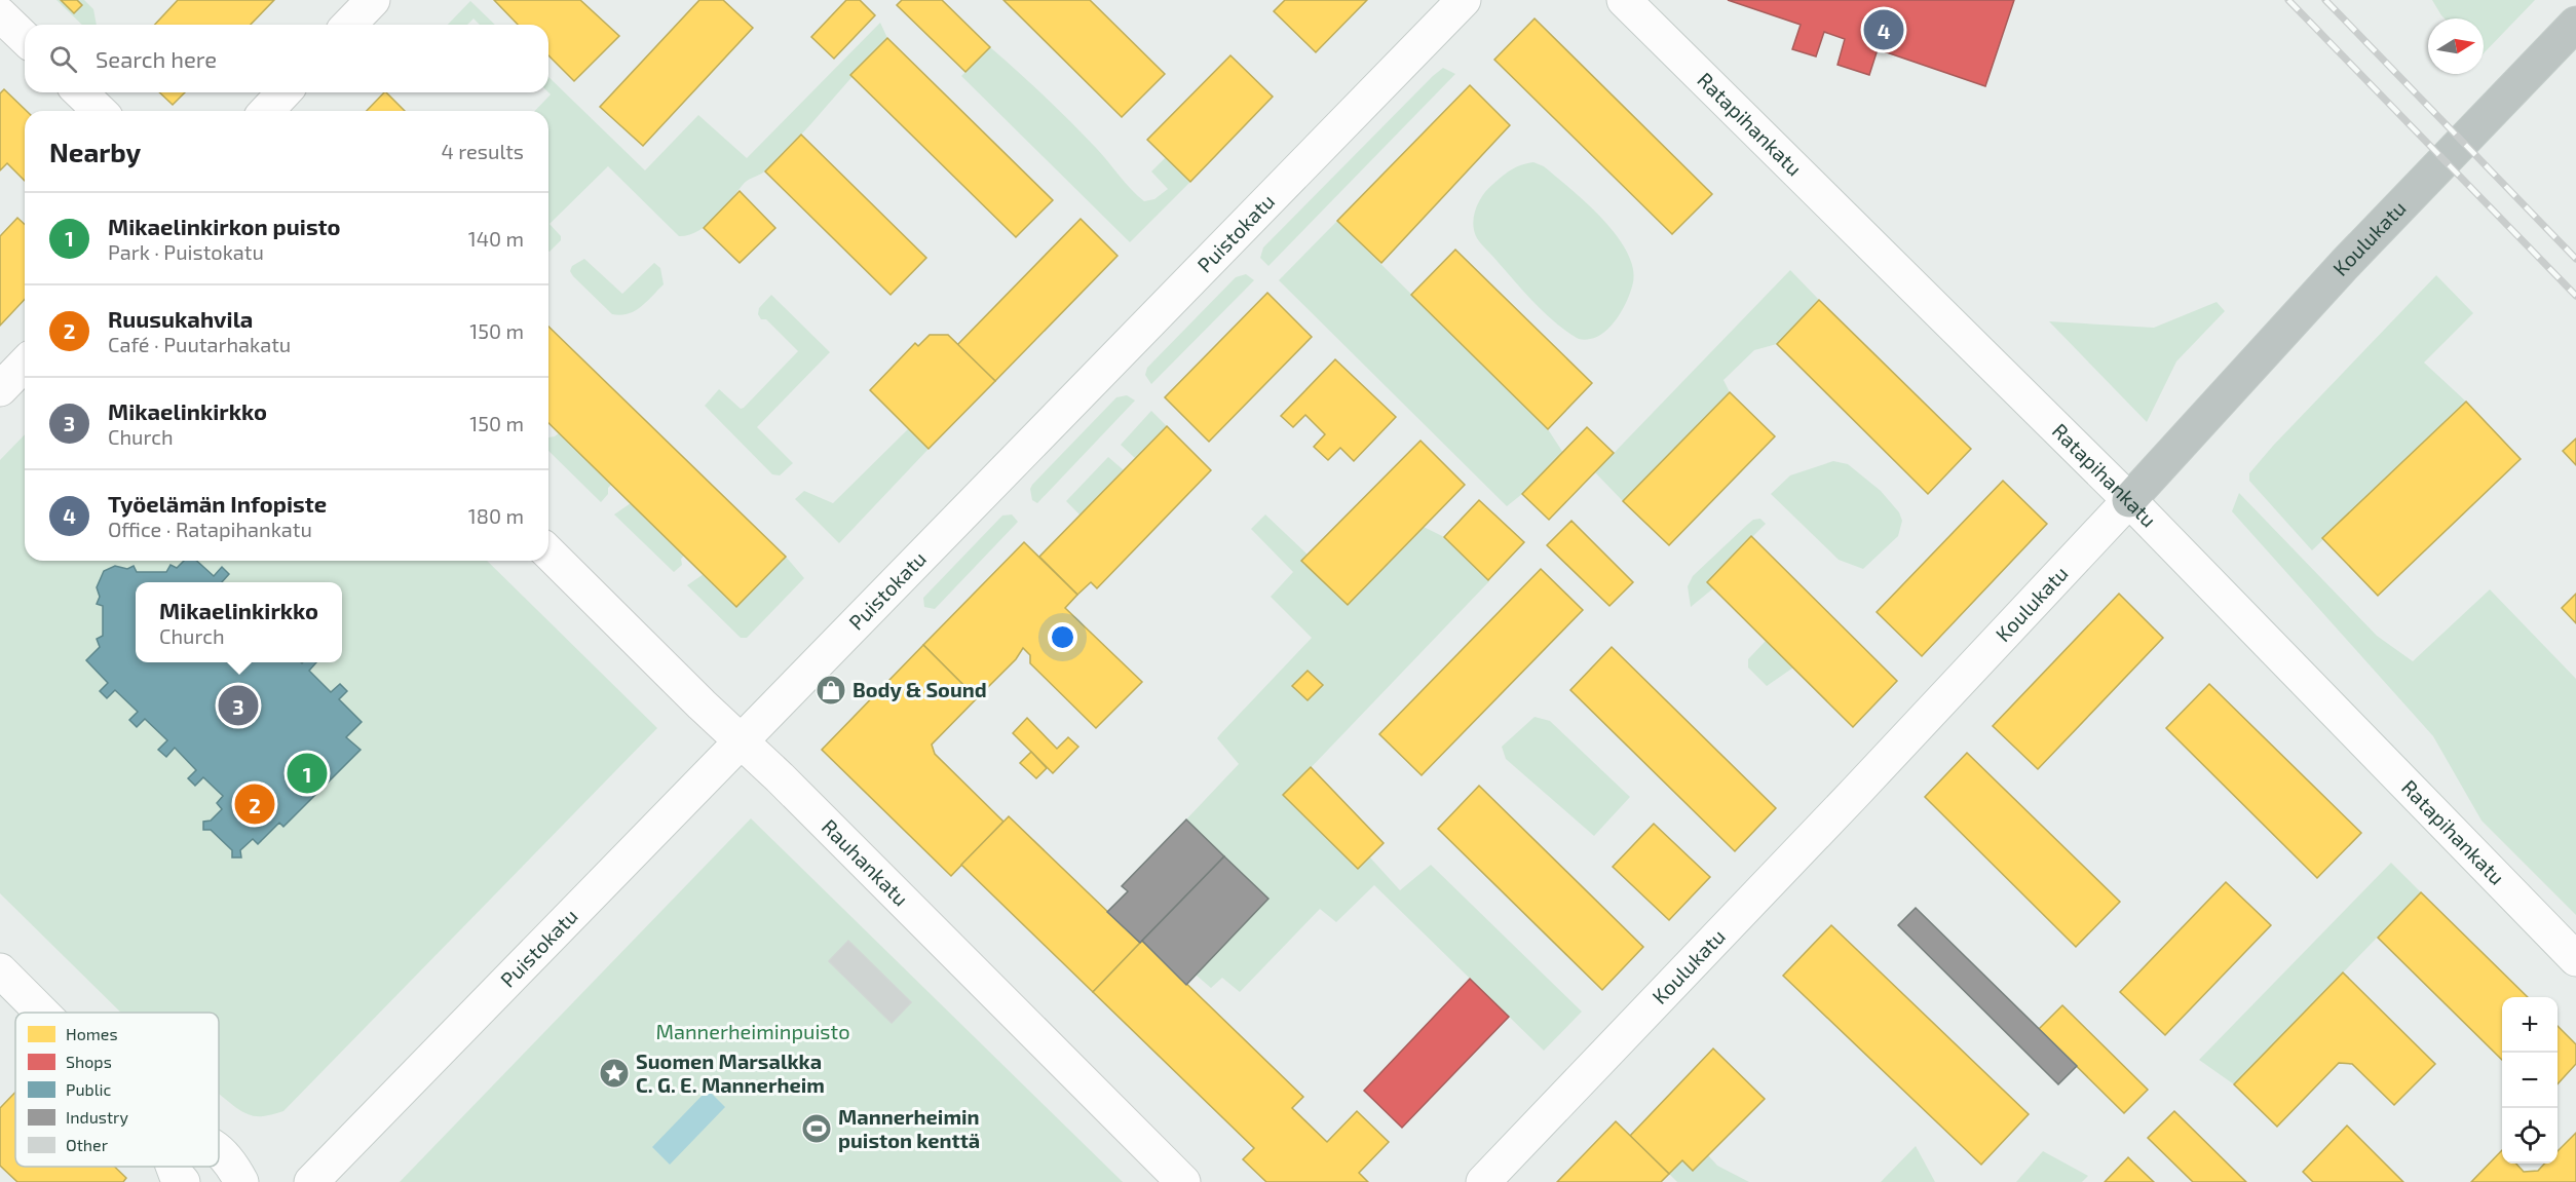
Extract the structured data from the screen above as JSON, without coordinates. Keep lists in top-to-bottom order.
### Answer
{
  "streets": {
    "highway": ["Koulukatu"],
    "main road": ["Ratapihankatu", "Puistokatu", "Rauhankatu"]
  },
  "crossings": [
    ["Ratapihankatu", "Koulukatu"],
    ["Puistokatu", "Rauhankatu"]
  ],
  "parks": ["Mannerheiminpuisto"],
  "places": {
    "shop": ["Body & Sound"],
    "place": ["Suomen Marsalkka C. G. E. Mannerheim"],
    "sports": ["Mannerheimin puiston kenttä"]
  },
  "legend": [
    "Homes",
    "Shops",
    "Public",
    "Industry",
    "Other"
  ],
  "north": "right",
  "page": {
    "pins": [
      "4",
      "3",
      "1",
      "2"
    ],
    "search": "Search here",
    "heading": ["Nearby", "4 results"],
    "list": [
      {
        "mark": "1",
        "name": "Mikaelinkirkon puisto",
        "note": "Park · Puistokatu",
        "value": "140 m"
      },
      {
        "mark": "2",
        "name": "Ruusukahvila",
        "note": "Café · Puutarhakatu",
        "value": "150 m"
      },
      {
        "mark": "3",
        "name": "Mikaelinkirkko",
        "note": "Church",
        "value": "150 m"
      },
      {
        "mark": "4",
        "name": "Työelämän Infopiste",
        "note": "Office · Ratapihankatu",
        "value": "180 m"
      }
    ],
    "popup": ["Mikaelinkirkko", "Church"],
    "map_buttons": ["+", "−"]
  }
}
